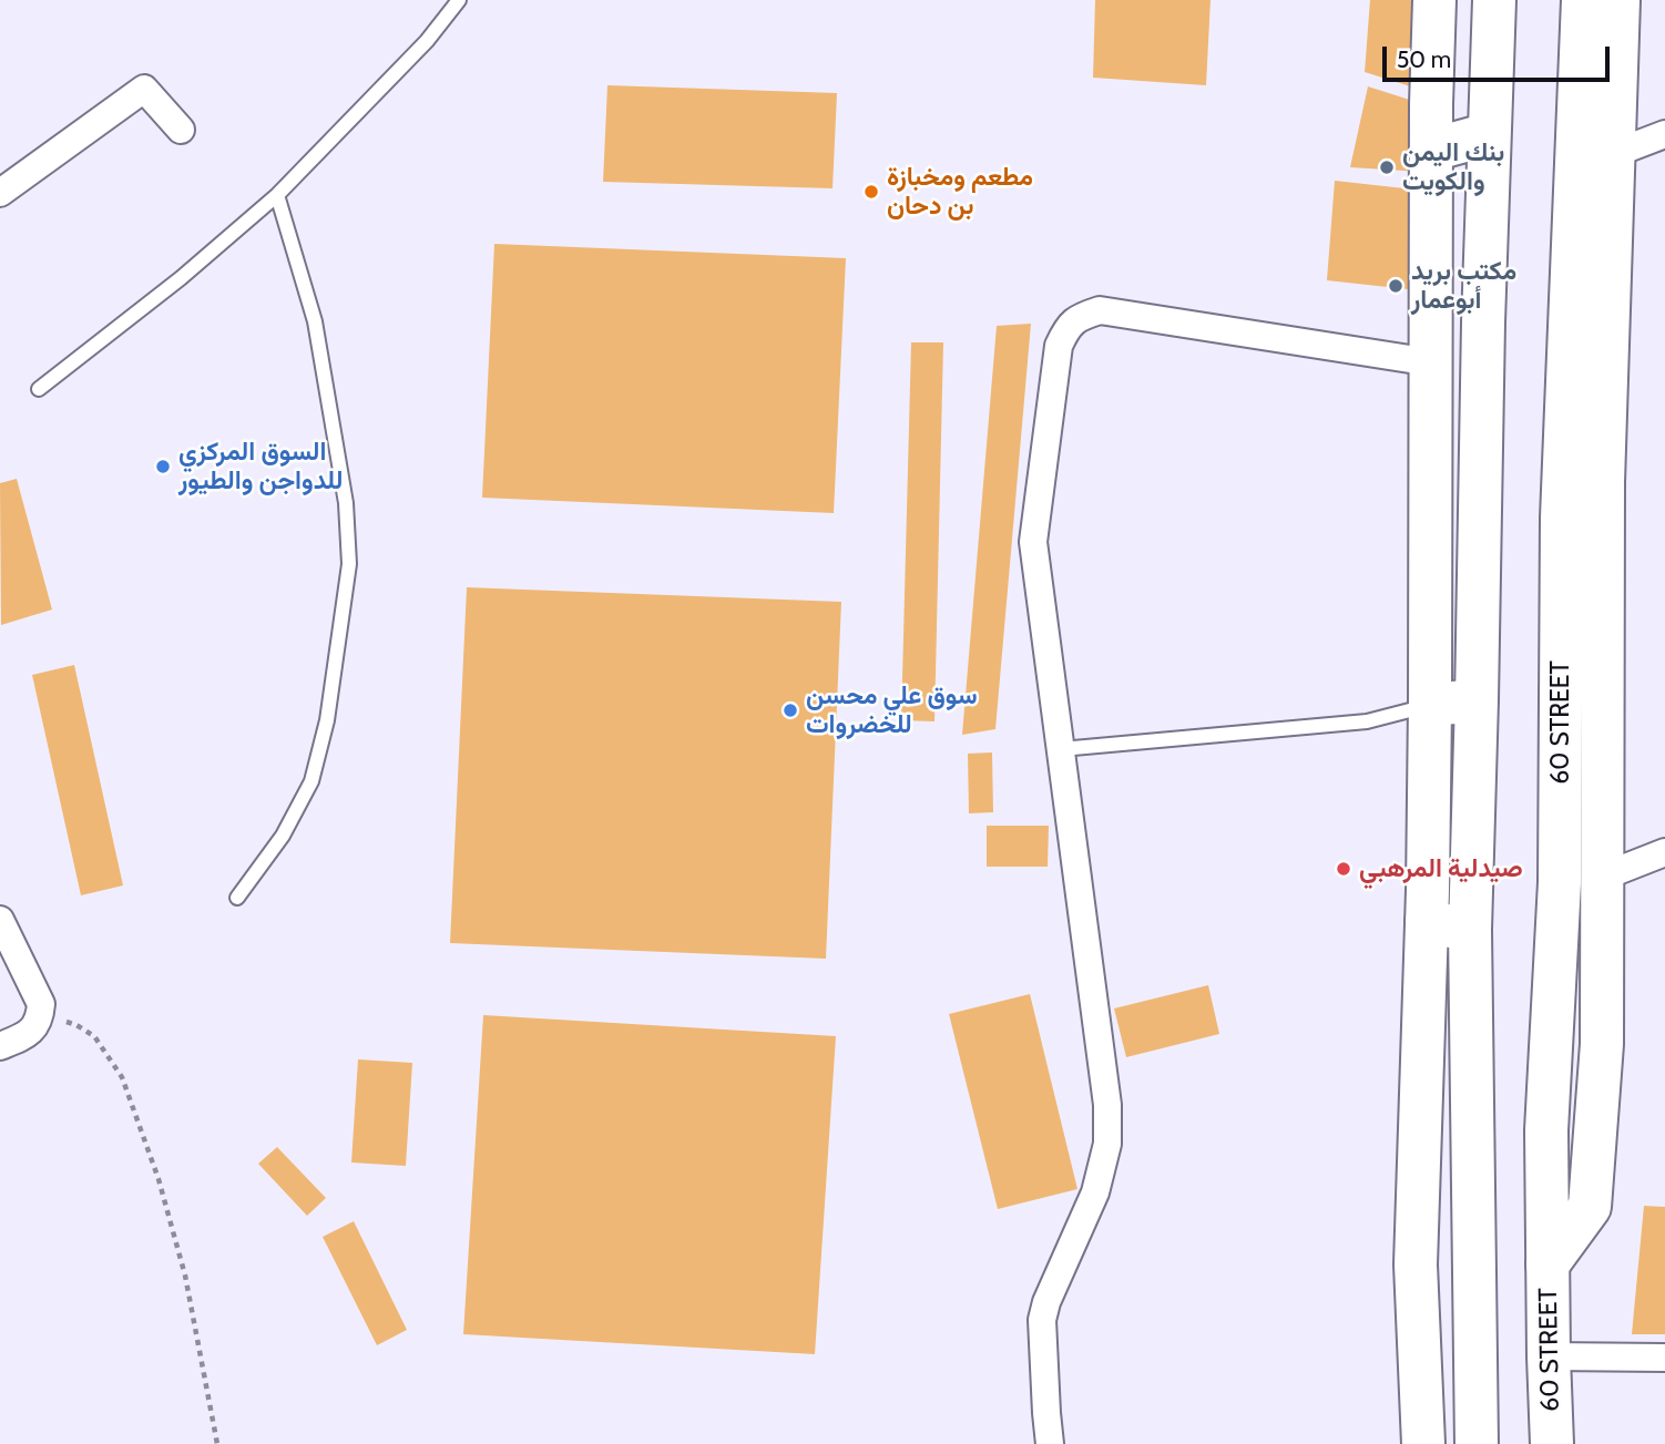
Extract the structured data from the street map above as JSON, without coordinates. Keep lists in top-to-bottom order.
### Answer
{
  "streets": {
    "main road": ["60 STREET"]
  },
  "places": [
    "بنك اليمن والكويت",
    "مطعم ومخبازة بن دحان",
    "مكتب بريد أبوعمار",
    "السوق المركزي للدواجن والطيور",
    "سوق علي محسن للخضروات",
    "صيدلية المرهبي"
  ],
  "scale_bar": "50 m"
}
